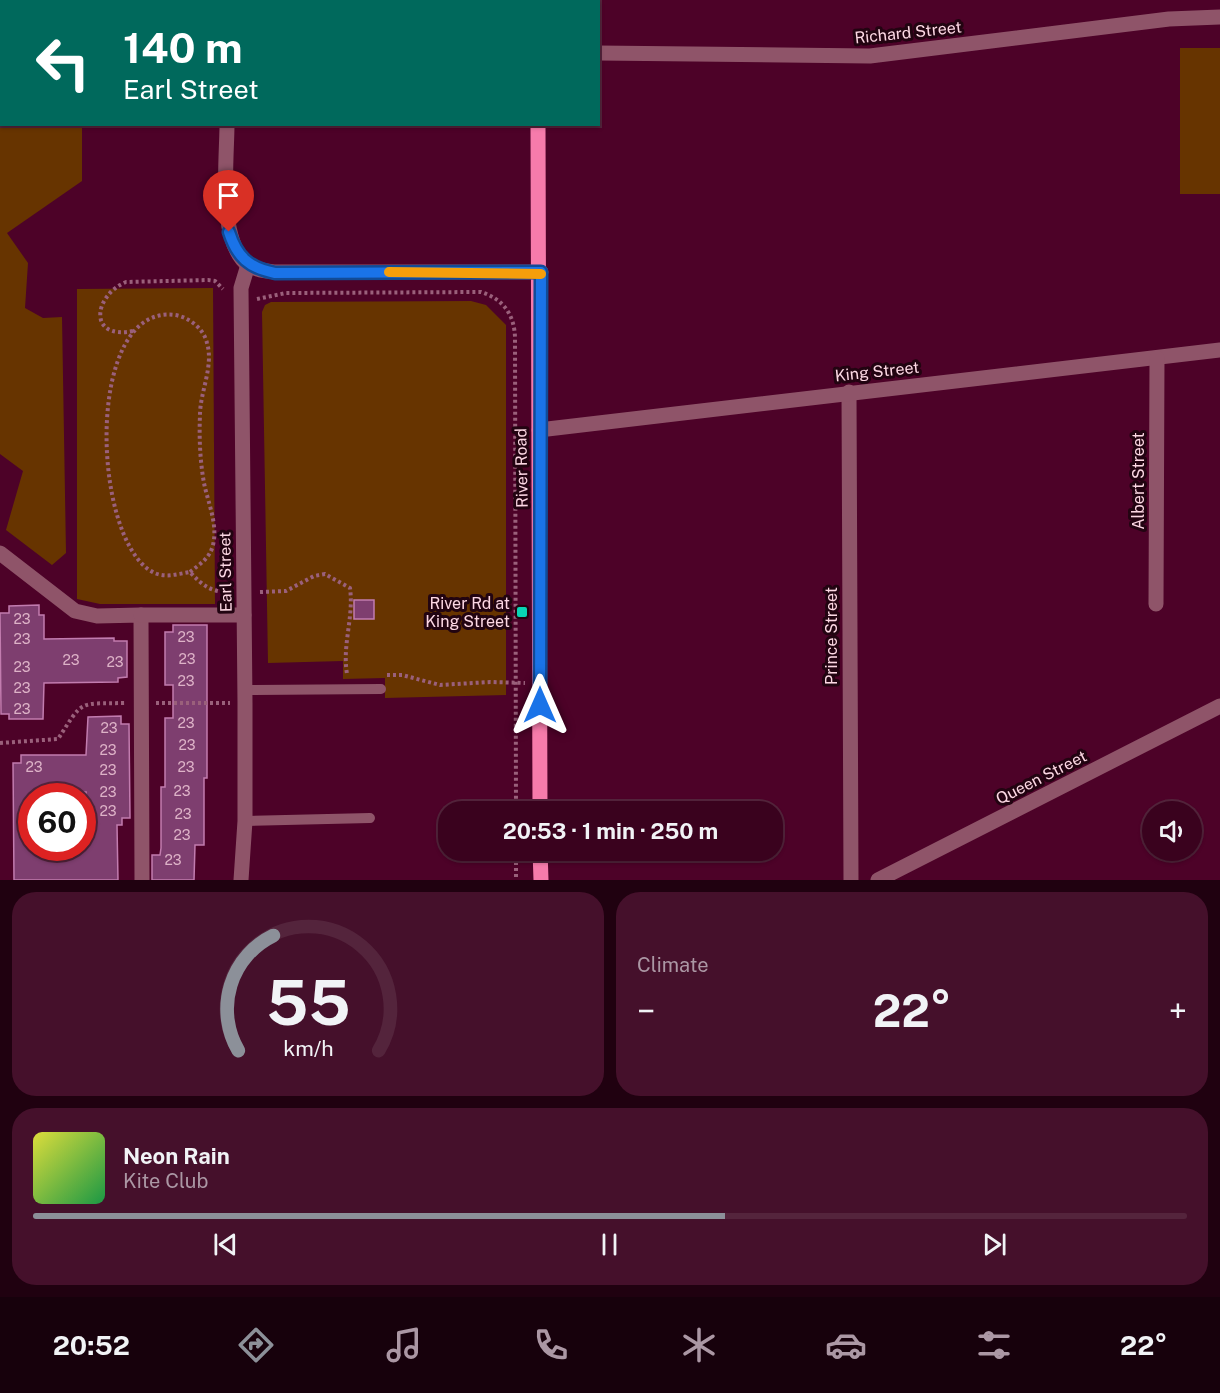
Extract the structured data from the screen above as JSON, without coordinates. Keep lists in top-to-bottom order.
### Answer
{
  "streets": {
    "main road": ["River Road"],
    "street": [
      "Richard Street",
      "King Street",
      "Albert Street",
      "Earl Street",
      "Prince Street",
      "Queen Street"
    ]
  },
  "crossings": [
    ["King Street", "River Road"],
    ["King Street", "Albert Street"],
    ["King Street", "Prince Street"]
  ],
  "places": {
    "transit": ["River Rd at King Street"]
  },
  "house_numbers": [
    "23",
    "23",
    "23",
    "23",
    "23",
    "23",
    "23",
    "23",
    "23",
    "23",
    "23",
    "23",
    "23",
    "23",
    "23",
    "23",
    "23",
    "23",
    "23",
    "23",
    "23",
    "23",
    "23"
  ],
  "page": {
    "turn": ["140 m", "Earl Street"],
    "limit": "60",
    "trip": "20:53 · 1 min · 250 m",
    "tile": "Climate",
    "heat": ["−", "22°", "+"],
    "song": ["Neon Rain", "Kite Club"],
    "tabs": ["20:52", "22°"],
    "gauge": ["55", "km/h"]
  }
}
